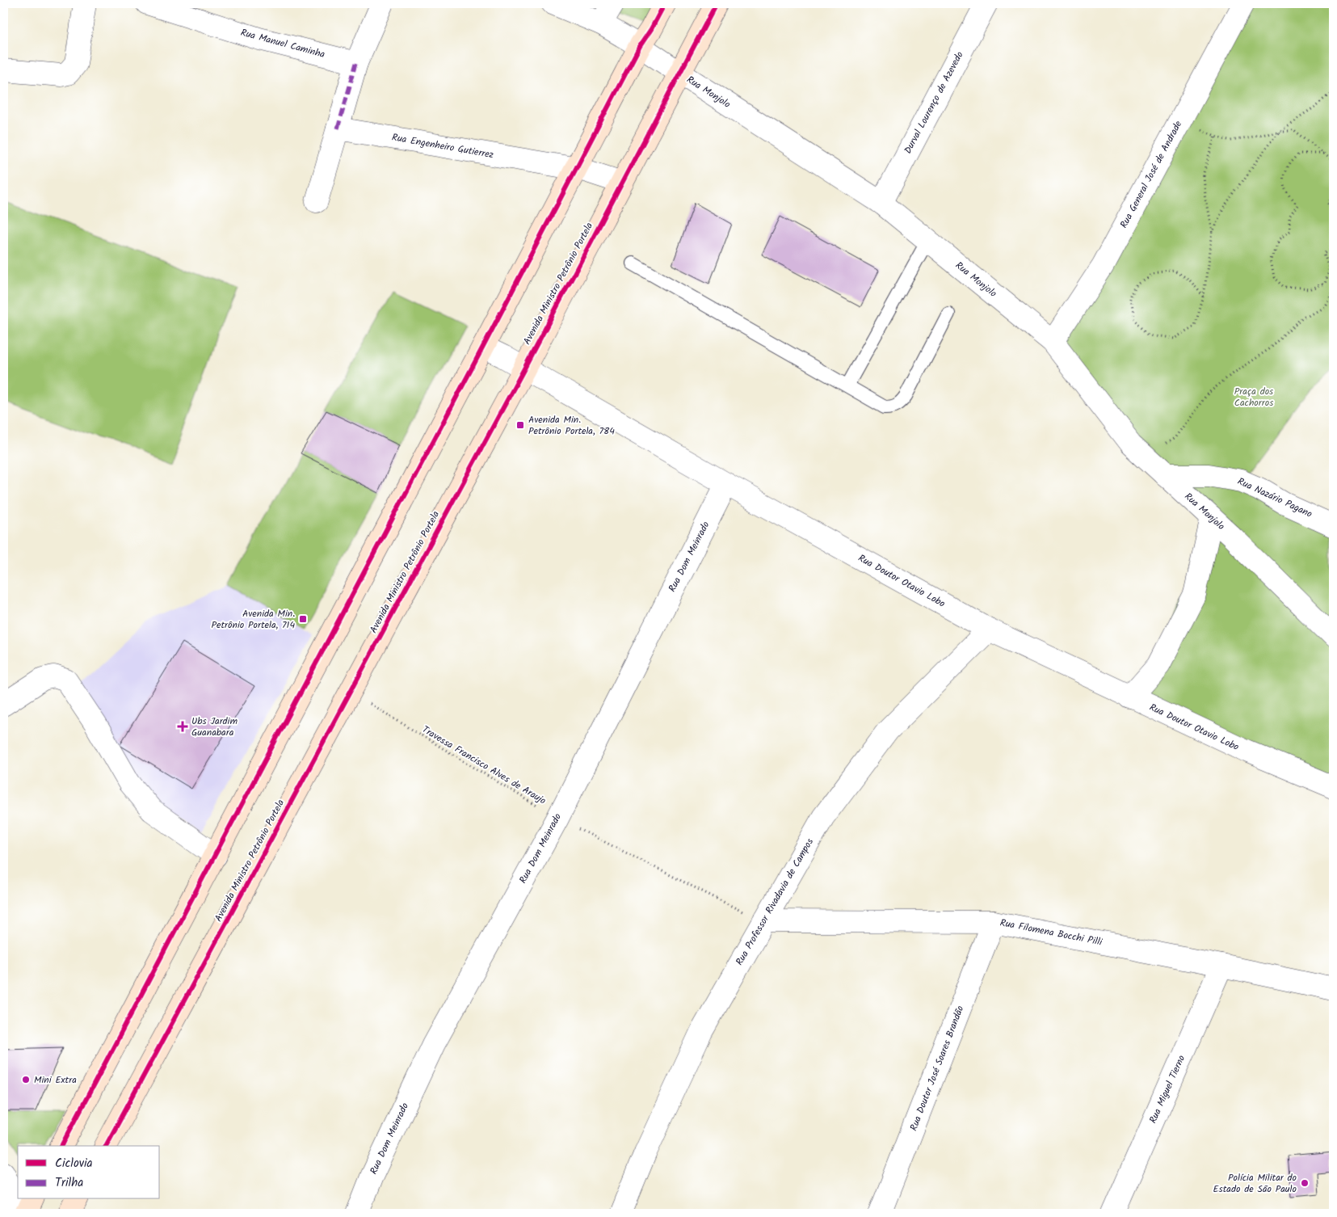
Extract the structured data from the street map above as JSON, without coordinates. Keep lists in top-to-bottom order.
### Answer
{
  "streets": {
    "main road": ["Avenida Ministro Petrônio Portela"],
    "street": [
      "Rua Manuel Caminha",
      "Rua Monjolo",
      "Durval Lourenço de Azevedo",
      "Rua Engenheiro Gutierrez",
      "Rua General José de Andrade",
      "Rua Nazário Pagano",
      "Rua Dom Meinrado",
      "Rua Doutor Otavio Lobo",
      "Rua Professor Rivadavia de Campos",
      "Rua Filomena Bocchi Pilli",
      "Rua Doutor José Soares Brandão",
      "Rua Miguel Tierno"
    ],
    "path": ["Travessa Francisco Alves de Araujo"]
  },
  "crossings": [
    ["Rua Monjolo", "Durval Lourenço de Azevedo"],
    ["Rua Monjolo", "Rua General José de Andrade"],
    ["Rua Monjolo", "Avenida Ministro Petrônio Portela"],
    ["Rua Monjolo", "Rua Nazário Pagano"],
    ["Rua Engenheiro Gutierrez", "Avenida Ministro Petrônio Portela"],
    ["Avenida Ministro Petrônio Portela", "Rua Doutor Otavio Lobo"],
    ["Avenida Ministro Petrônio Portela", "Travessa Francisco Alves de Araujo"],
    ["Rua Dom Meinrado", "Rua Doutor Otavio Lobo"],
    ["Rua Dom Meinrado", "Travessa Francisco Alves de Araujo"],
    ["Rua Doutor Otavio Lobo", "Rua Professor Rivadavia de Campos"],
    ["Travessa Francisco Alves de Araujo", "Rua Professor Rivadavia de Campos"],
    ["Travessa Francisco Alves de Araujo", "Rua Filomena Bocchi Pilli"],
    ["Rua Professor Rivadavia de Campos", "Rua Filomena Bocchi Pilli"],
    ["Rua Filomena Bocchi Pilli", "Rua Doutor José Soares Brandão"],
    ["Rua Filomena Bocchi Pilli", "Rua Miguel Tierno"]
  ],
  "parks": ["Praça dos Cachorros"],
  "places": {
    "transit": ["Avenida Min. Petrônio Portela, 784", "Avenida Min. Petrônio Portela, 714"],
    "health": ["Ubs Jardim Guanabara"],
    "other": ["Mini Extra", "Polícia Militar do Estado de São Paulo"]
  },
  "legend": ["Ciclovia", "Trilha"]
}
